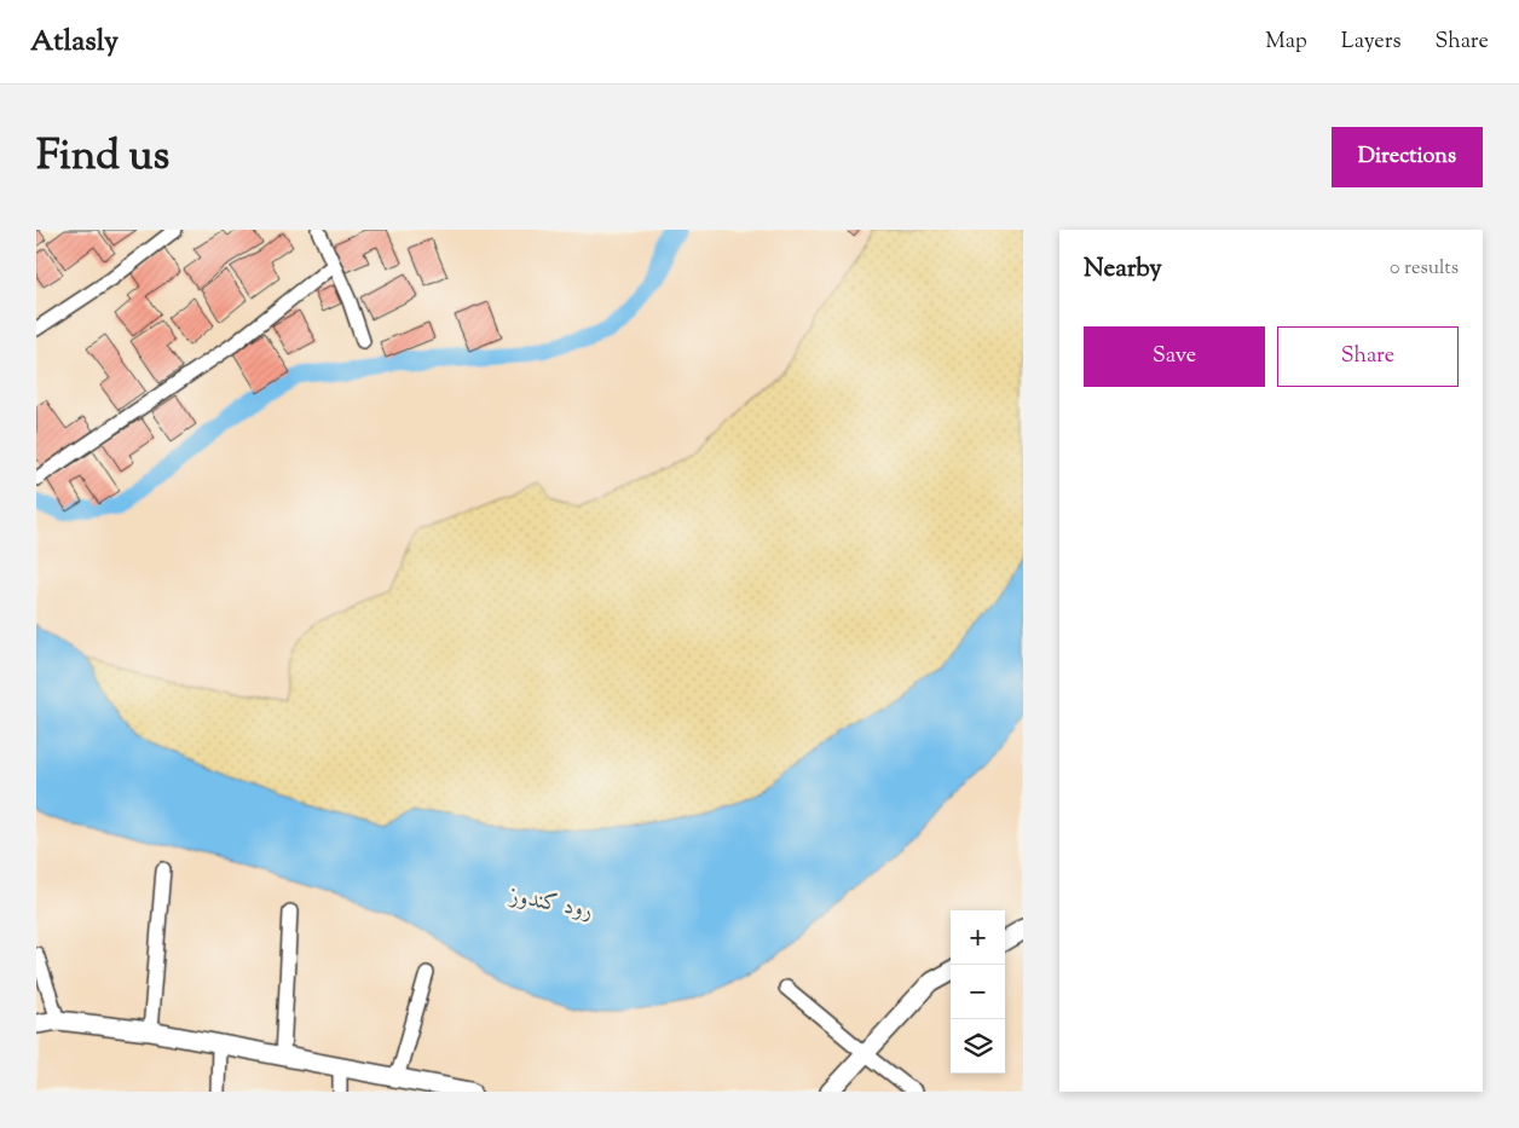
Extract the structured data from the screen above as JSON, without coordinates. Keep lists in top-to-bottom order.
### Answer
{
  "water": ["رود کندوز"],
  "page": {
    "header": "Atlasly",
    "nav": ["Map", "Layers", "Share"],
    "title": "Find us",
    "buttons": [
      "Directions",
      ["Save", "Share"]
    ],
    "heading": ["Nearby", "0 results"],
    "map_buttons": ["+", "−"]
  }
}
